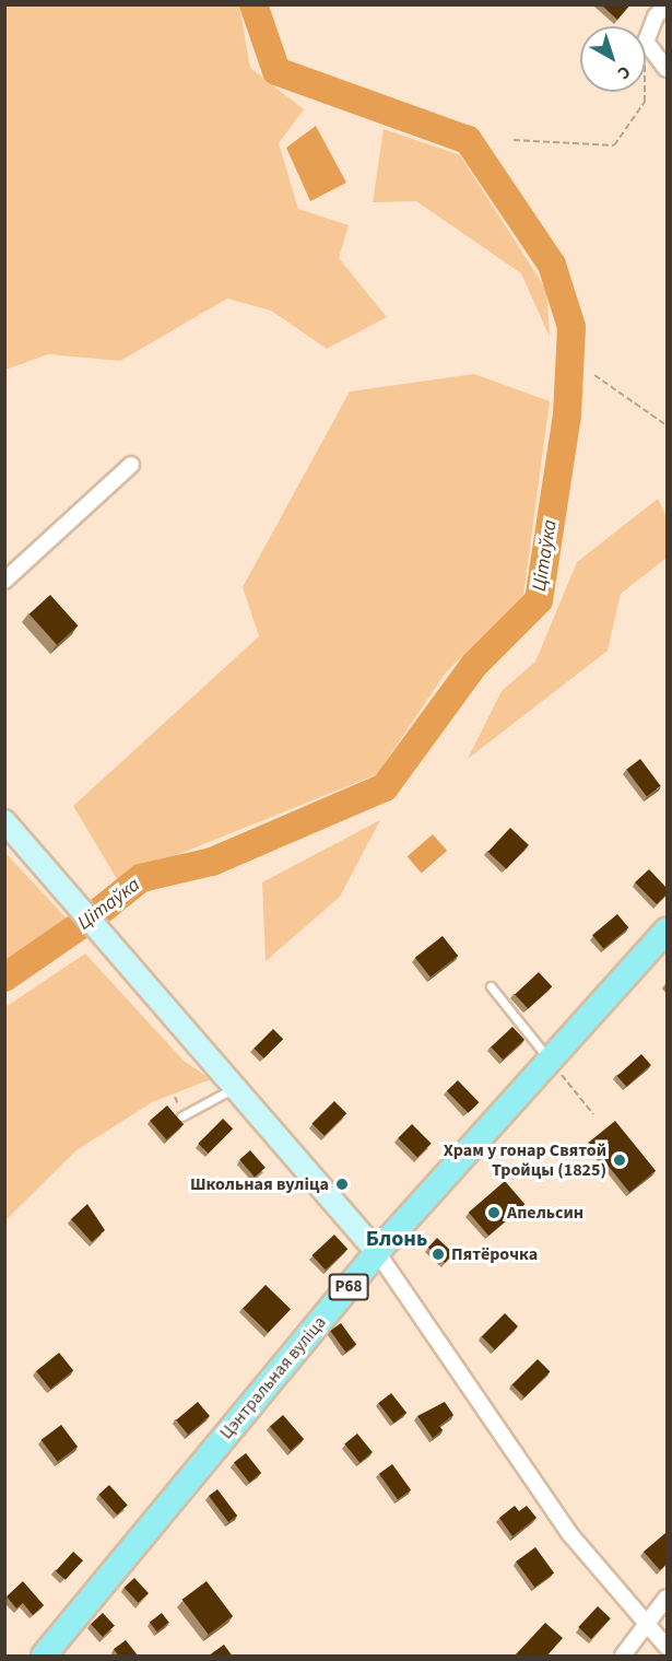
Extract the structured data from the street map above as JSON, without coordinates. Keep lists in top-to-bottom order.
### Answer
{
  "streets": {
    "main road": ["Р68", "Цэнтральная вуліца"]
  },
  "districts": ["Блонь"],
  "water": ["Цітаўка"],
  "places": [
    "Храм у гонар Святой Тройцы (1825)",
    "Школьная вуліца",
    "Апельсин",
    "Пятёрочка"
  ],
  "north": "bottom right"
}
